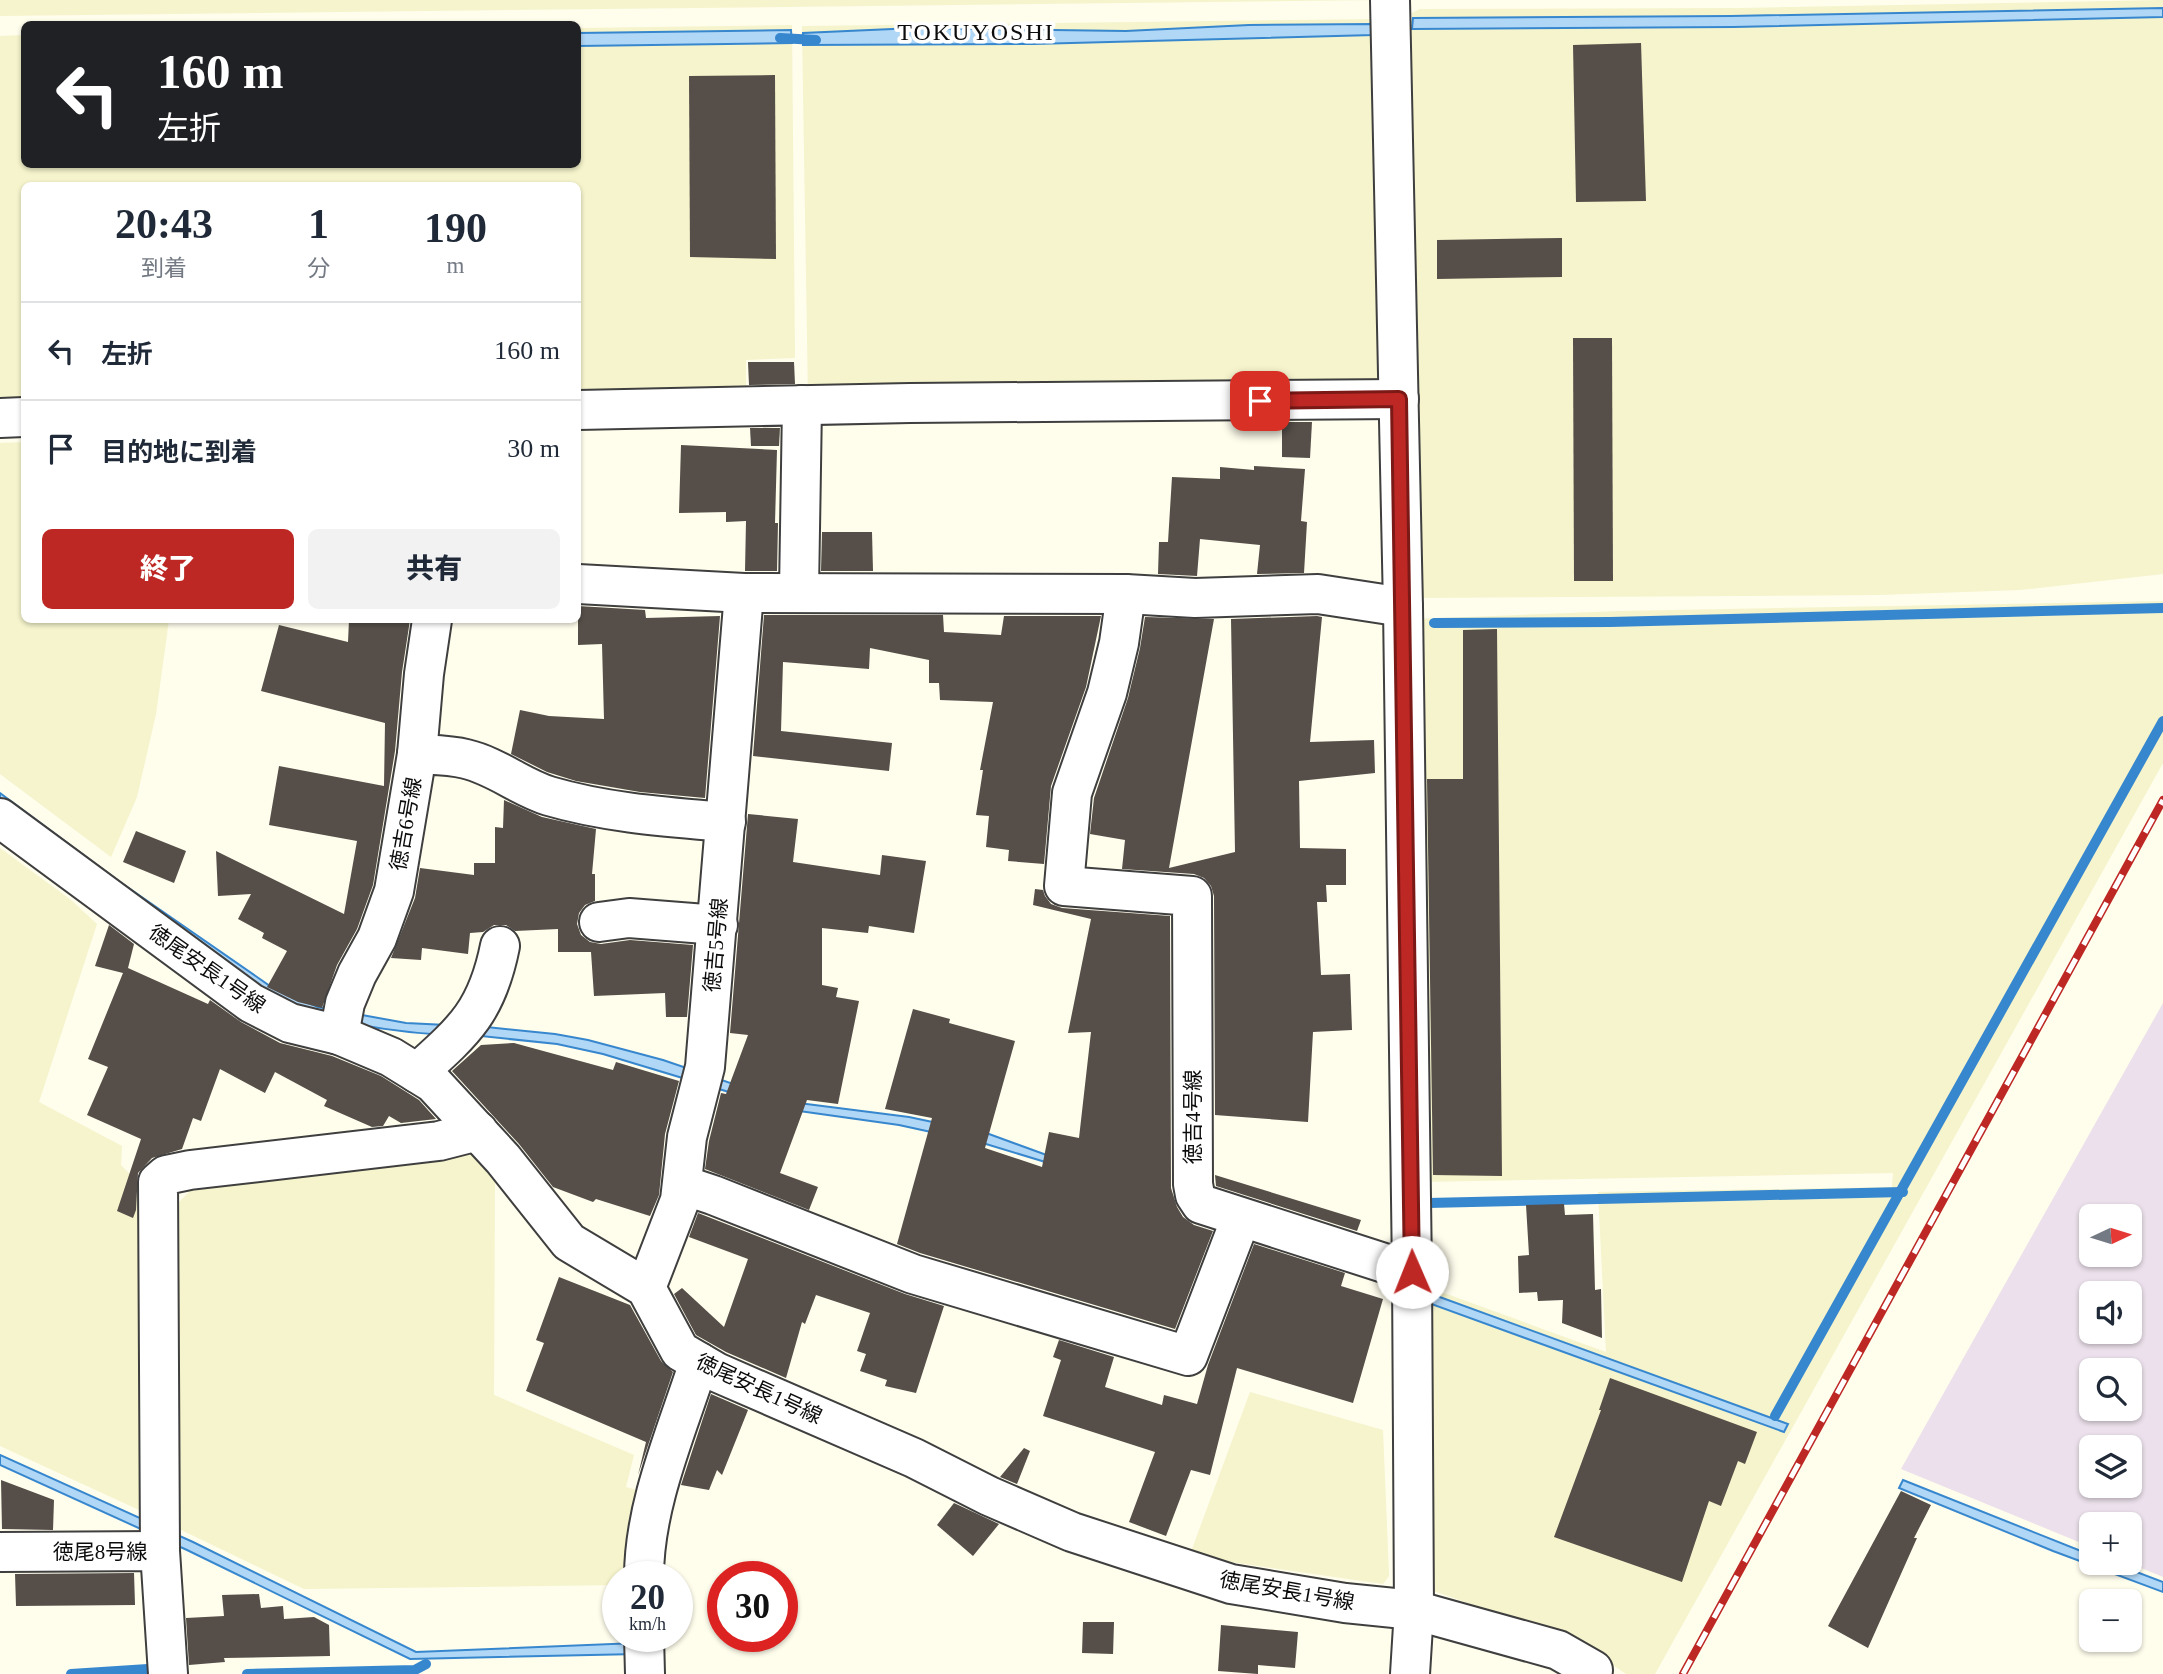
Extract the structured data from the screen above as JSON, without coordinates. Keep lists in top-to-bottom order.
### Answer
{
  "streets": {
    "street": [
      "徳吉6号線",
      "徳吉5号線",
      "徳尾安長1号線",
      "徳吉4号線",
      "徳尾8号線"
    ]
  },
  "crossings": [
    ["徳吉6号線", "徳吉5号線"],
    ["徳吉6号線", "徳尾安長1号線"],
    ["徳吉5号線", "徳尾安長1号線"]
  ],
  "districts": ["TOKUYOSHI"],
  "north": "right",
  "page": {
    "turn": ["160 m", "左折"],
    "eta": [
      "20:43",
      "到着",
      "1",
      "分",
      "190",
      "m"
    ],
    "list": [
      {
        "name": "左折",
        "value": "160 m"
      },
      {
        "name": "目的地に到着",
        "value": "30 m"
      }
    ],
    "buttons": ["終了", "共有"],
    "map_buttons": ["+", "−"],
    "speed": "20 km/h",
    "limit": "30"
  }
}
